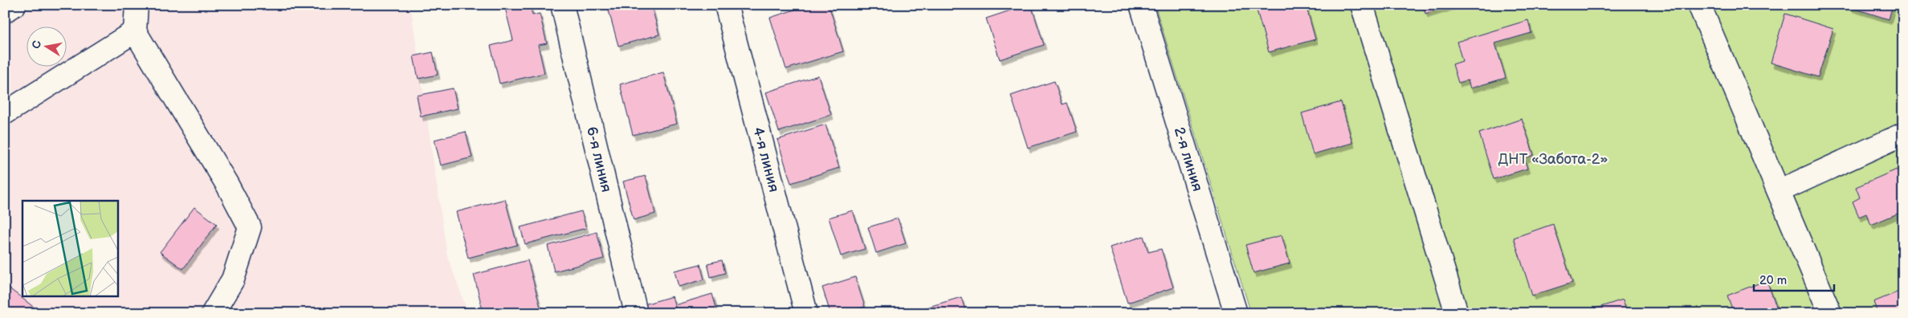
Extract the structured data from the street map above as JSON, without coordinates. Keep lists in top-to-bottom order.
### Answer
{
  "streets": {
    "street": ["6-я линия", "4-я линия", "2-я линия"]
  },
  "parks": ["ДНТ «Забота-2»"],
  "scale_bar": "20 m",
  "north": "left"
}
